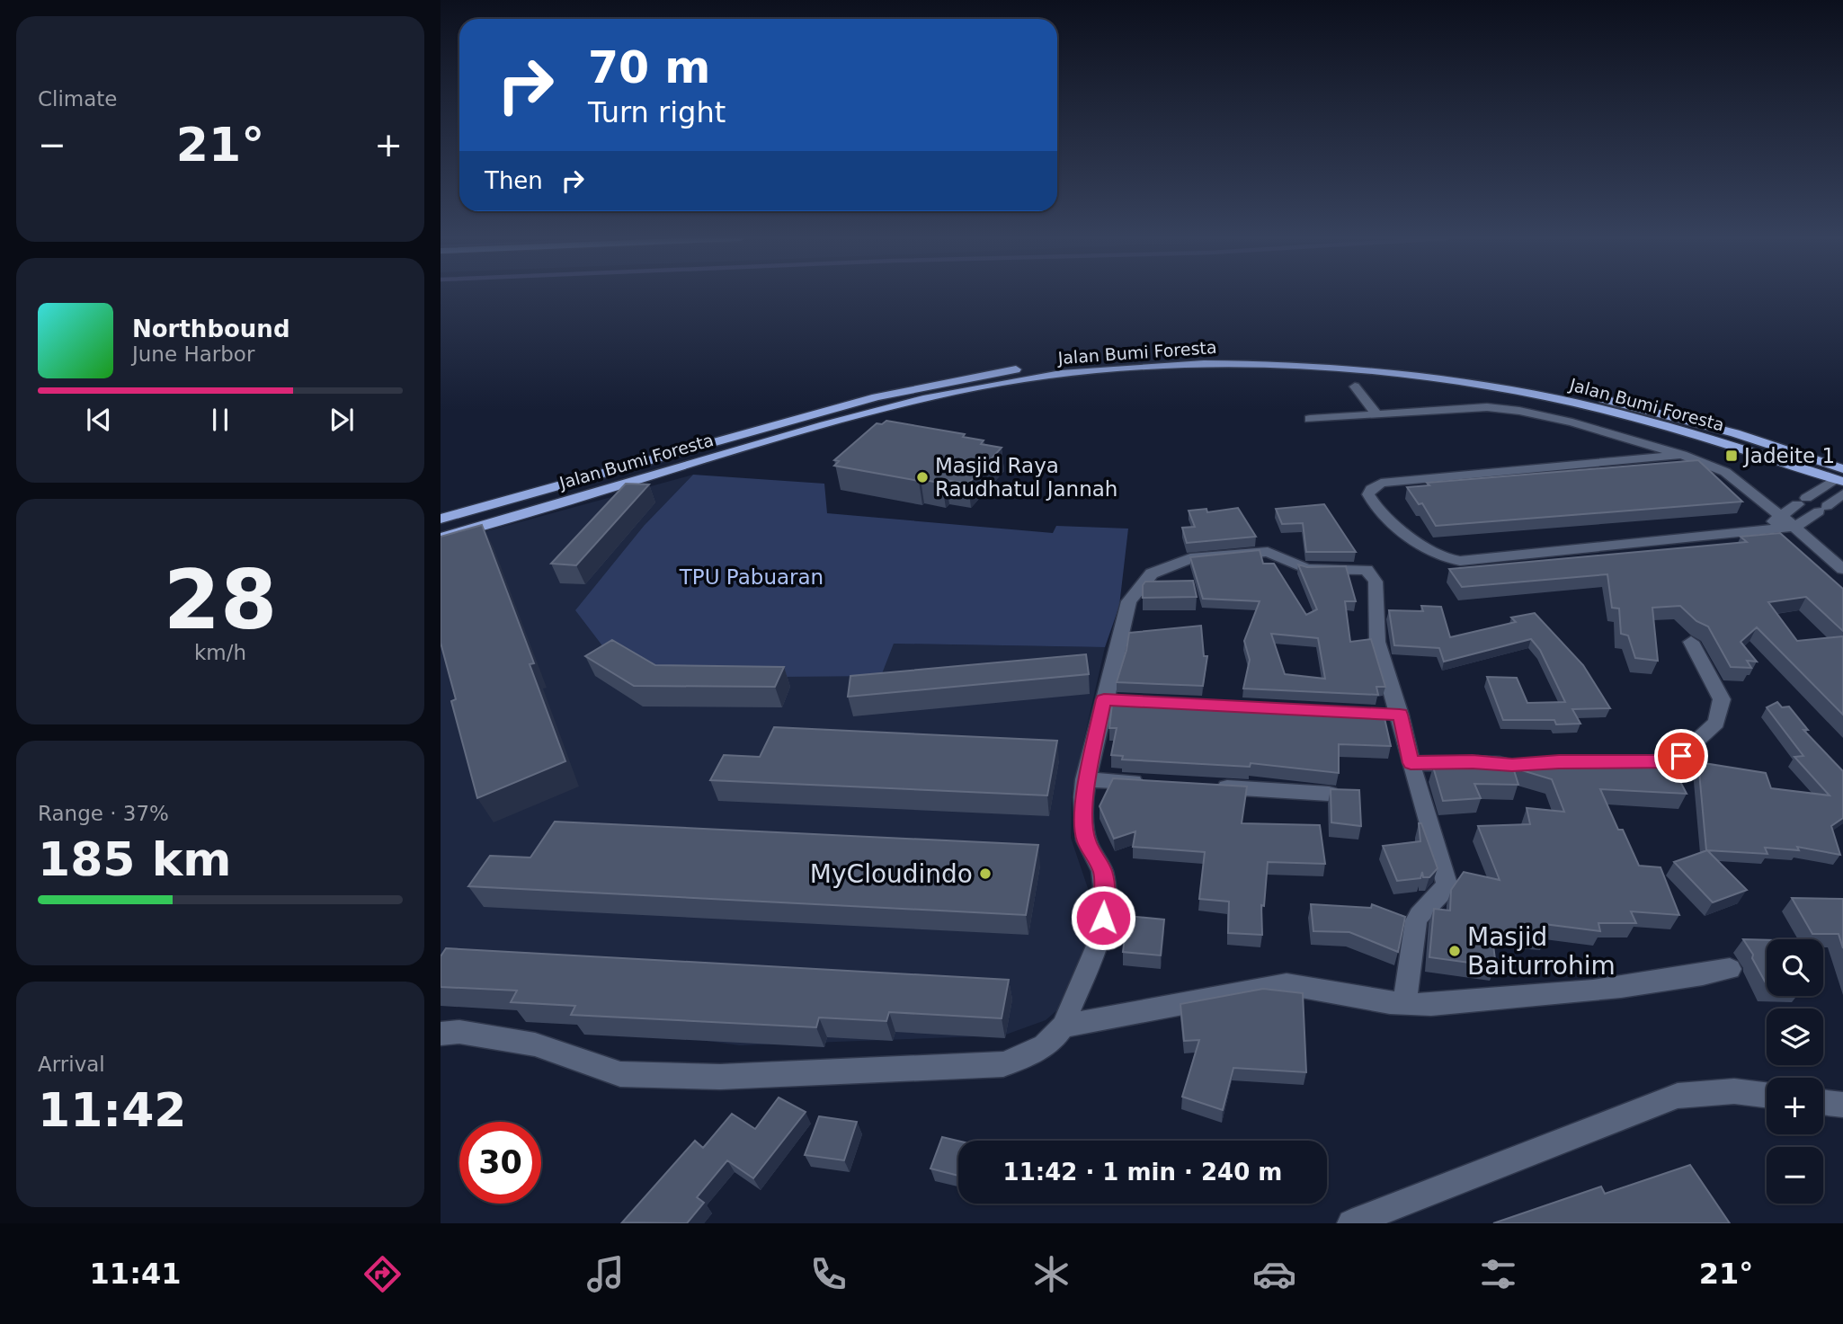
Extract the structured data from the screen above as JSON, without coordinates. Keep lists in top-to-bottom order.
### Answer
{
  "streets": {
    "main road": ["Jalan Bumi Foresta"]
  },
  "parks": ["TPU Pabuaran"],
  "places": {
    "transit": ["Jadeite 1"],
    "other": ["Masjid Raya Raudhatul Jannah", "MyCloudindo", "Masjid Baiturrohim"]
  },
  "page": {
    "tile": [
      "Climate",
      ["28", "km/h"],
      ["Range · 37%", "185 km"],
      ["Arrival", "11:42"]
    ],
    "turn": ["70 m", "Turn right"],
    "heat": ["−", "21°", "+"],
    "then": "Then",
    "song": ["Northbound", "June Harbor"],
    "map_buttons": ["+", "−"],
    "limit": "30",
    "trip": "11:42 · 1 min · 240 m",
    "tabs": ["11:41", "21°"]
  }
}
